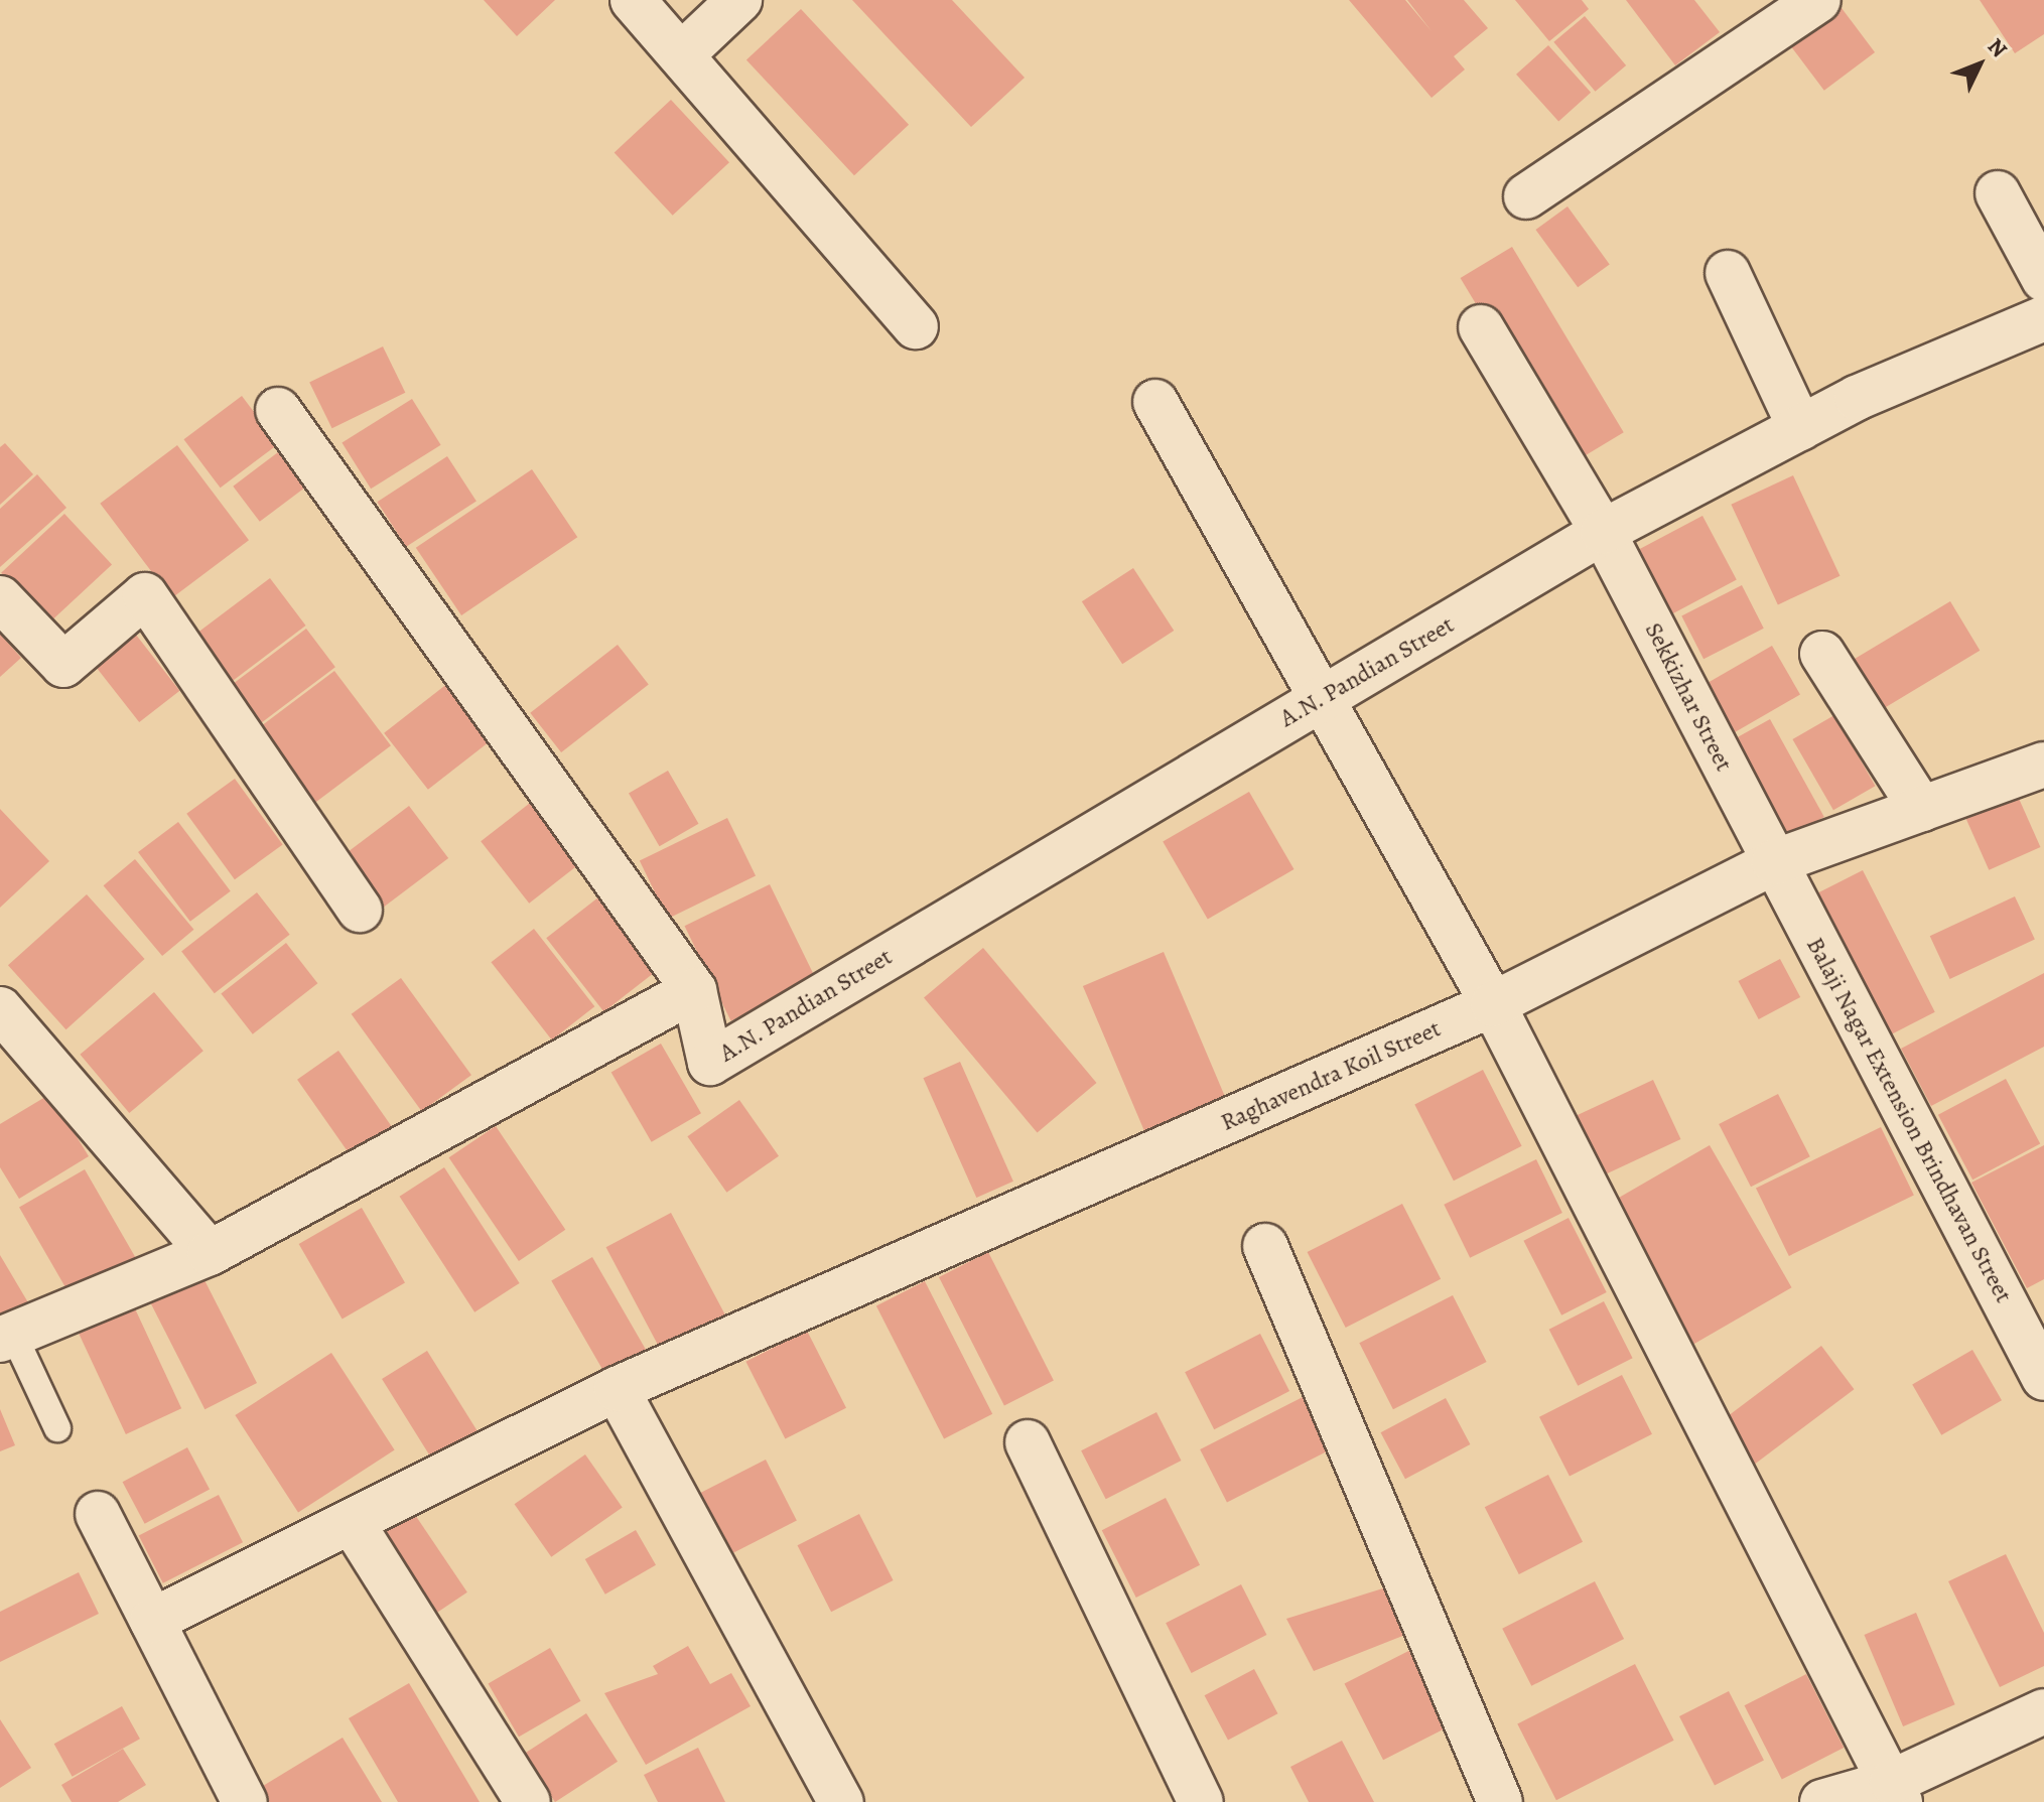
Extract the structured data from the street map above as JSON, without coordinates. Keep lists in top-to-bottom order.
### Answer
{
  "streets": {
    "street": [
      "A.N. Pandian Street",
      "Sekkizhar Street",
      "Raghavendra Koil Street",
      "Balaji Nagar Extension Brindhavan Street"
    ]
  },
  "crossings": [
    ["A.N. Pandian Street", "Sekkizhar Street"],
    ["Sekkizhar Street", "Raghavendra Koil Street"],
    ["Sekkizhar Street", "Balaji Nagar Extension Brindhavan Street"],
    ["Raghavendra Koil Street", "Balaji Nagar Extension Brindhavan Street"]
  ],
  "north": "top right"
}
